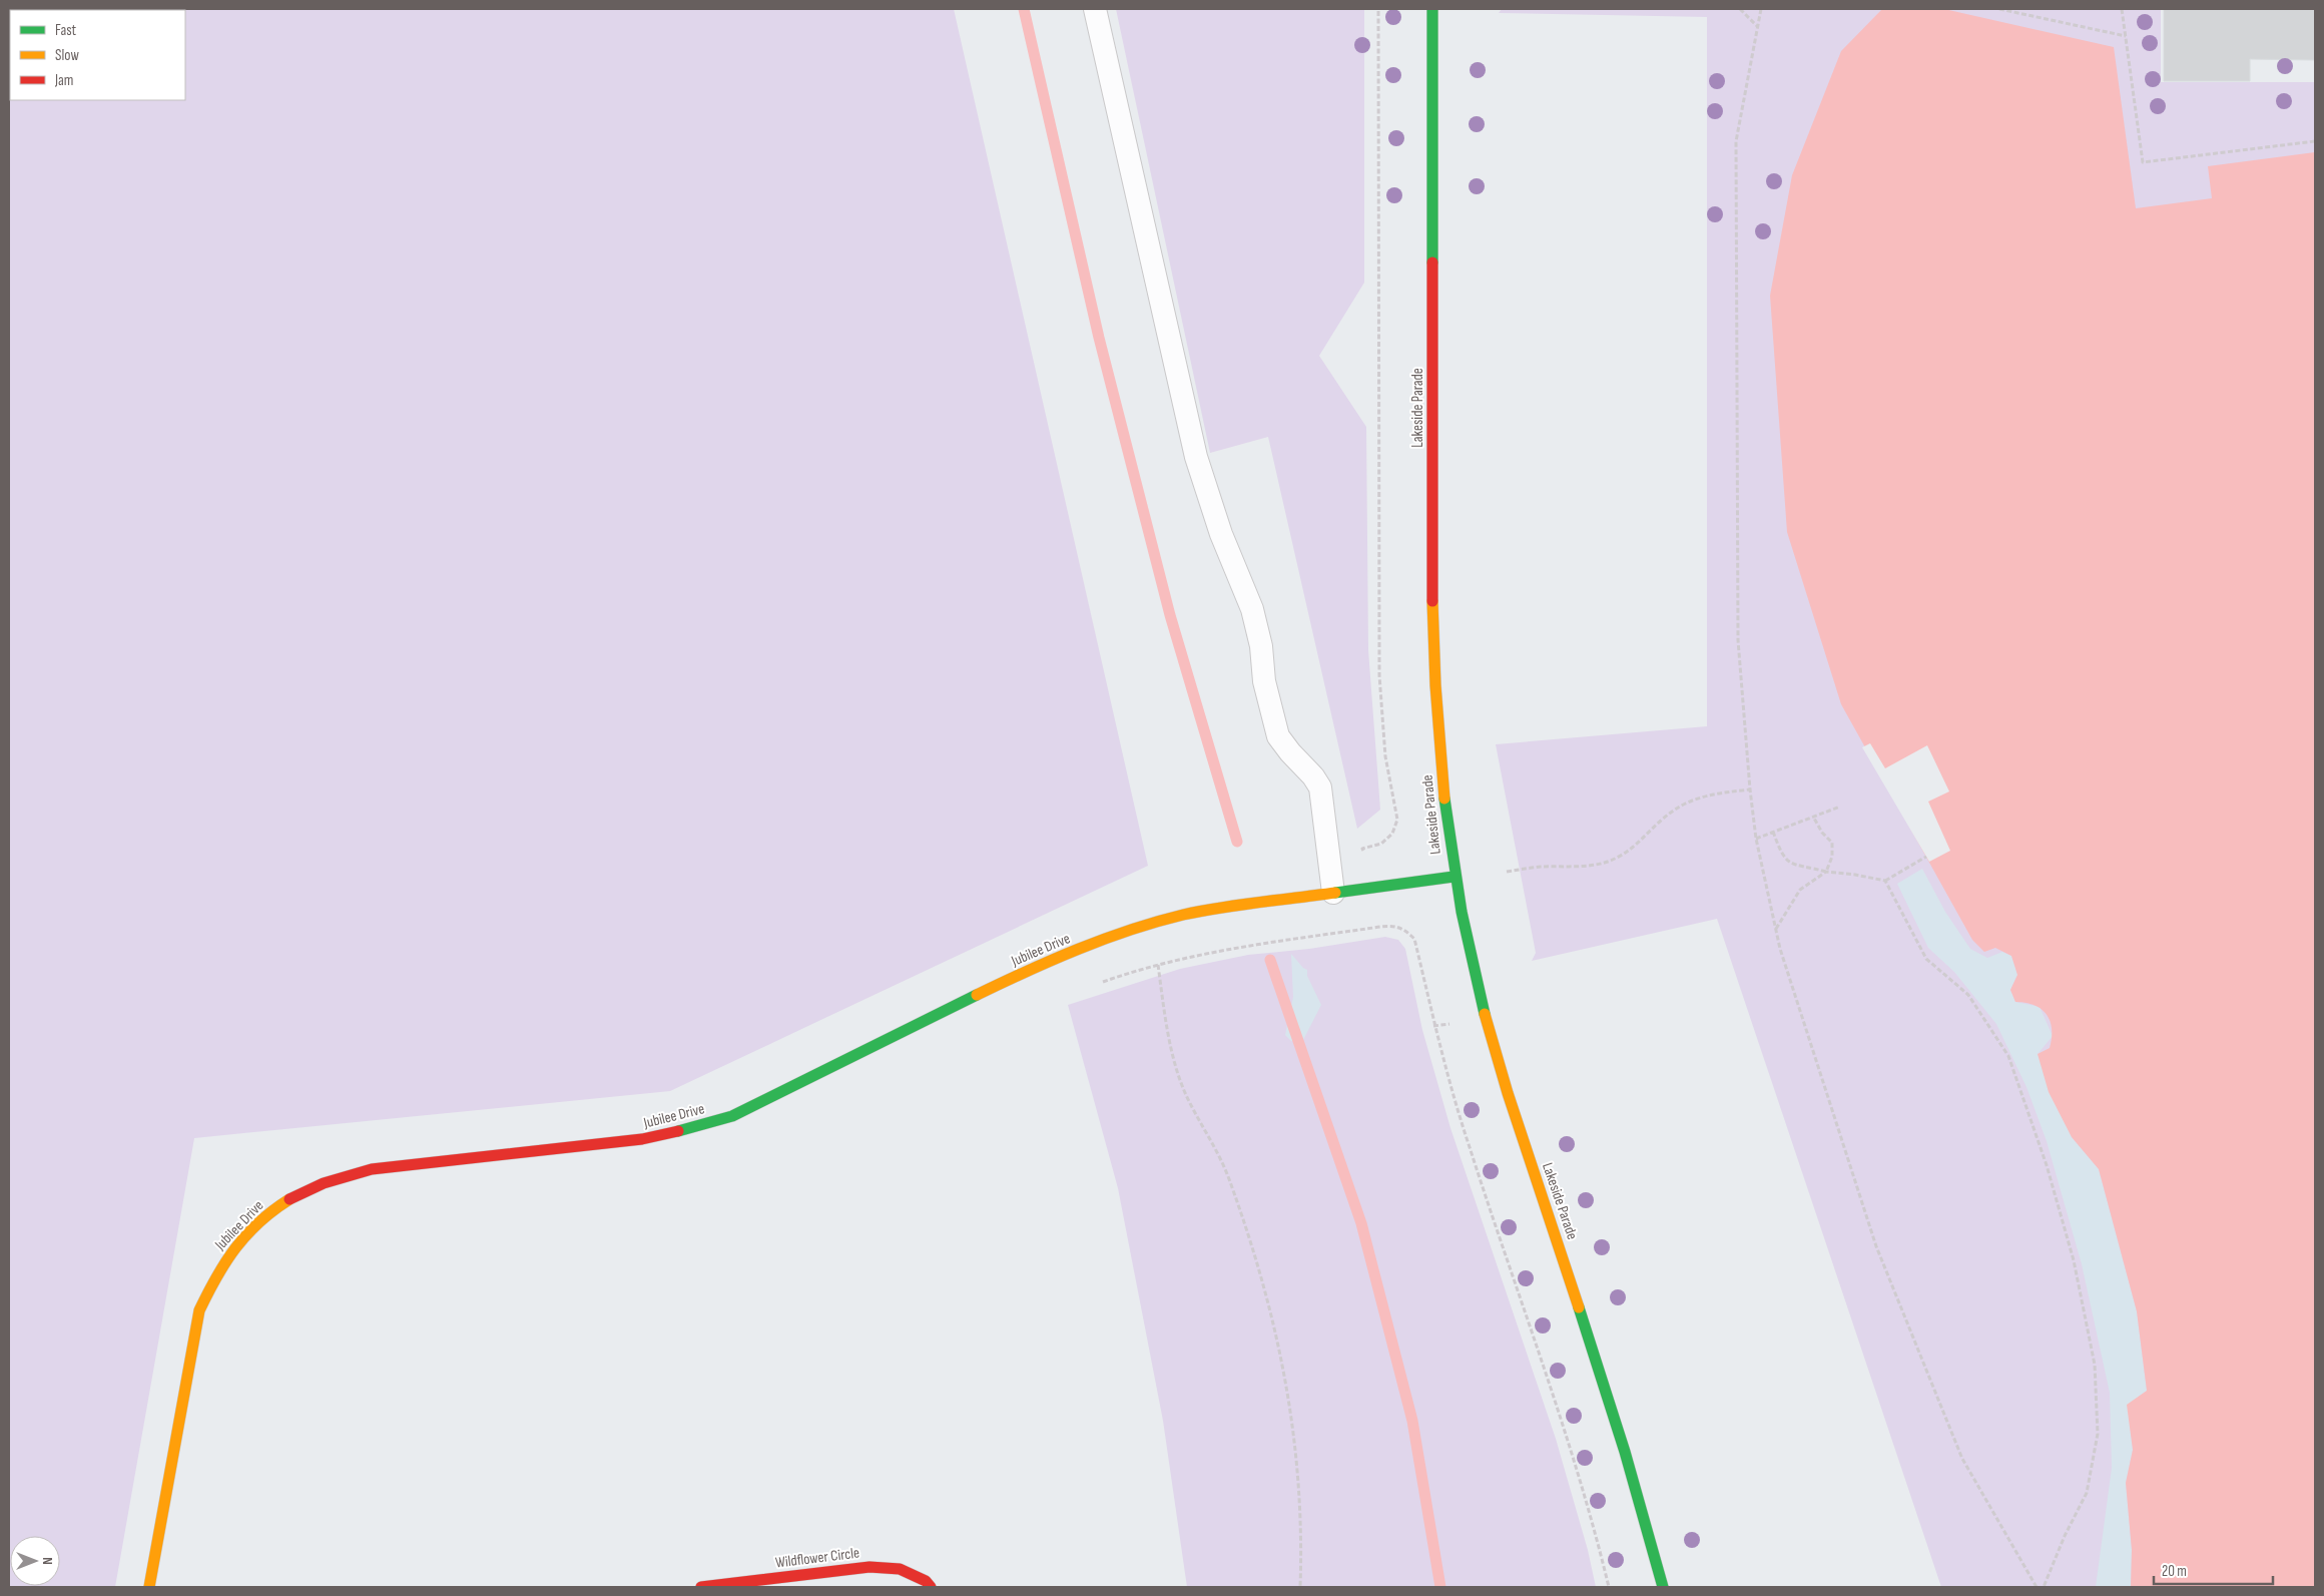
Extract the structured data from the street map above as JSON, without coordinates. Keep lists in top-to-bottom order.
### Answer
{
  "streets": {
    "street": ["Lakeside Parade", "Jubilee Drive", "Wildflower Circle"]
  },
  "crossings": [
    ["Lakeside Parade", "Jubilee Drive"]
  ],
  "legend": ["Fast", "Slow", "Jam"],
  "scale_bar": "20 m",
  "north": "right"
}
